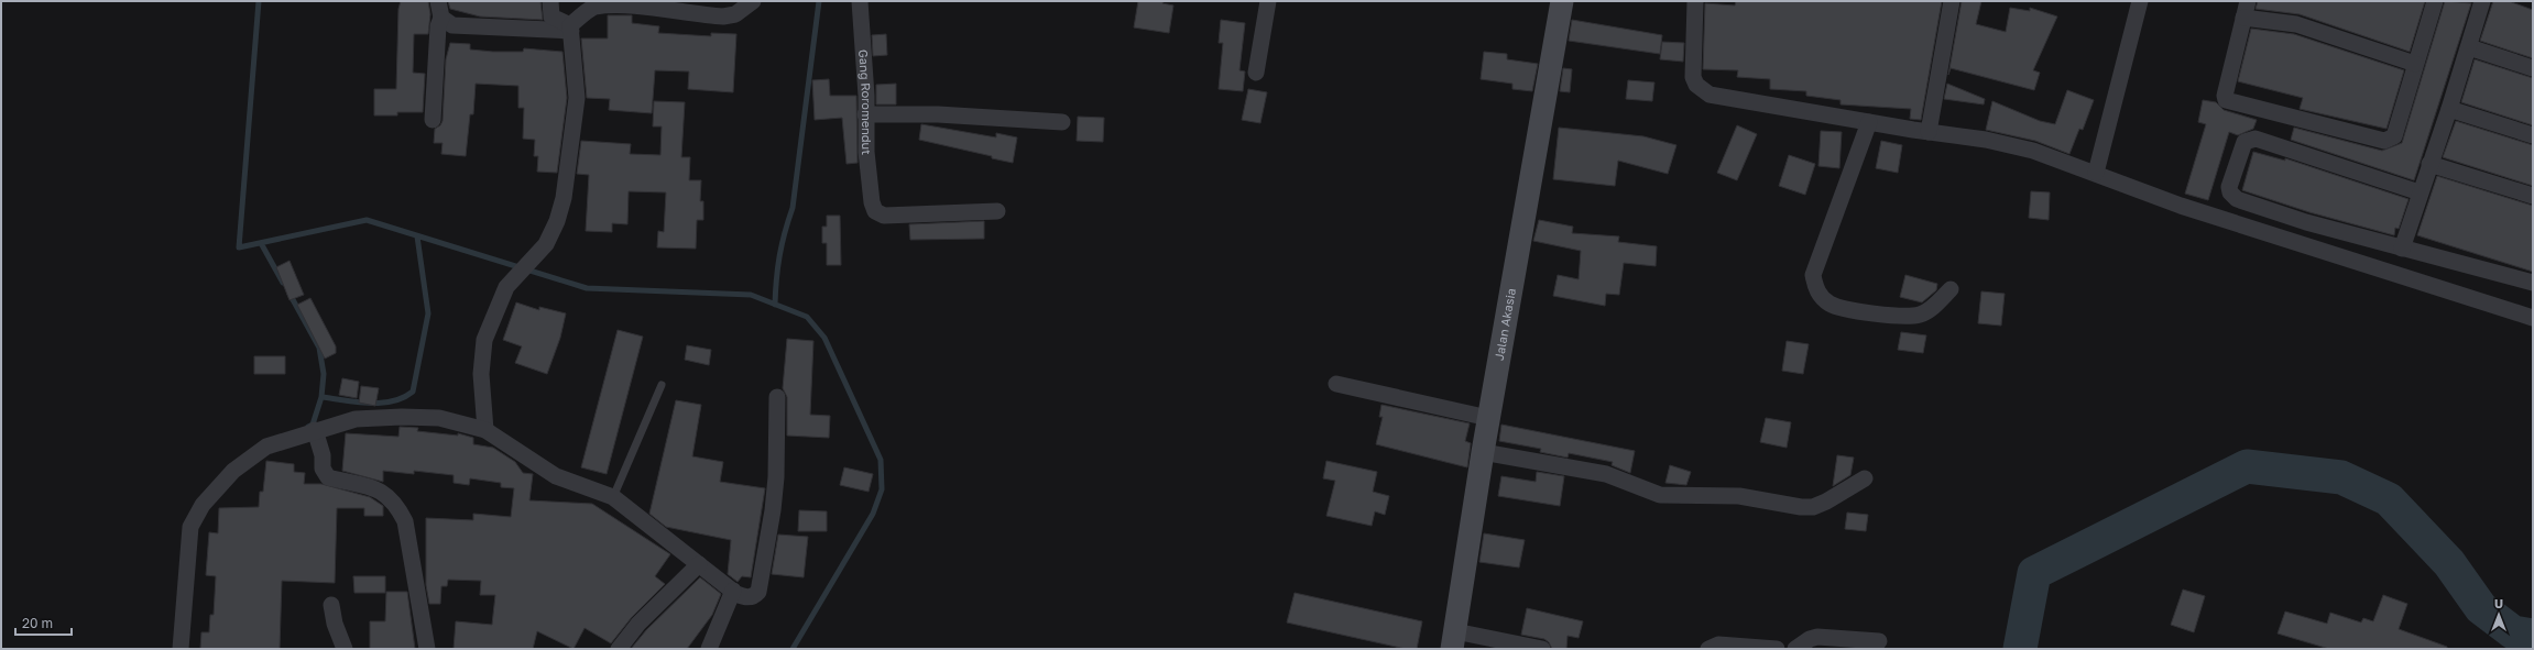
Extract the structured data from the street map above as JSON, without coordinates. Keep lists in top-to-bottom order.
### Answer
{
  "streets": {
    "street": ["Gang Roromendut", "Jalan Akasia"]
  },
  "scale_bar": "20 m",
  "north": "top"
}
